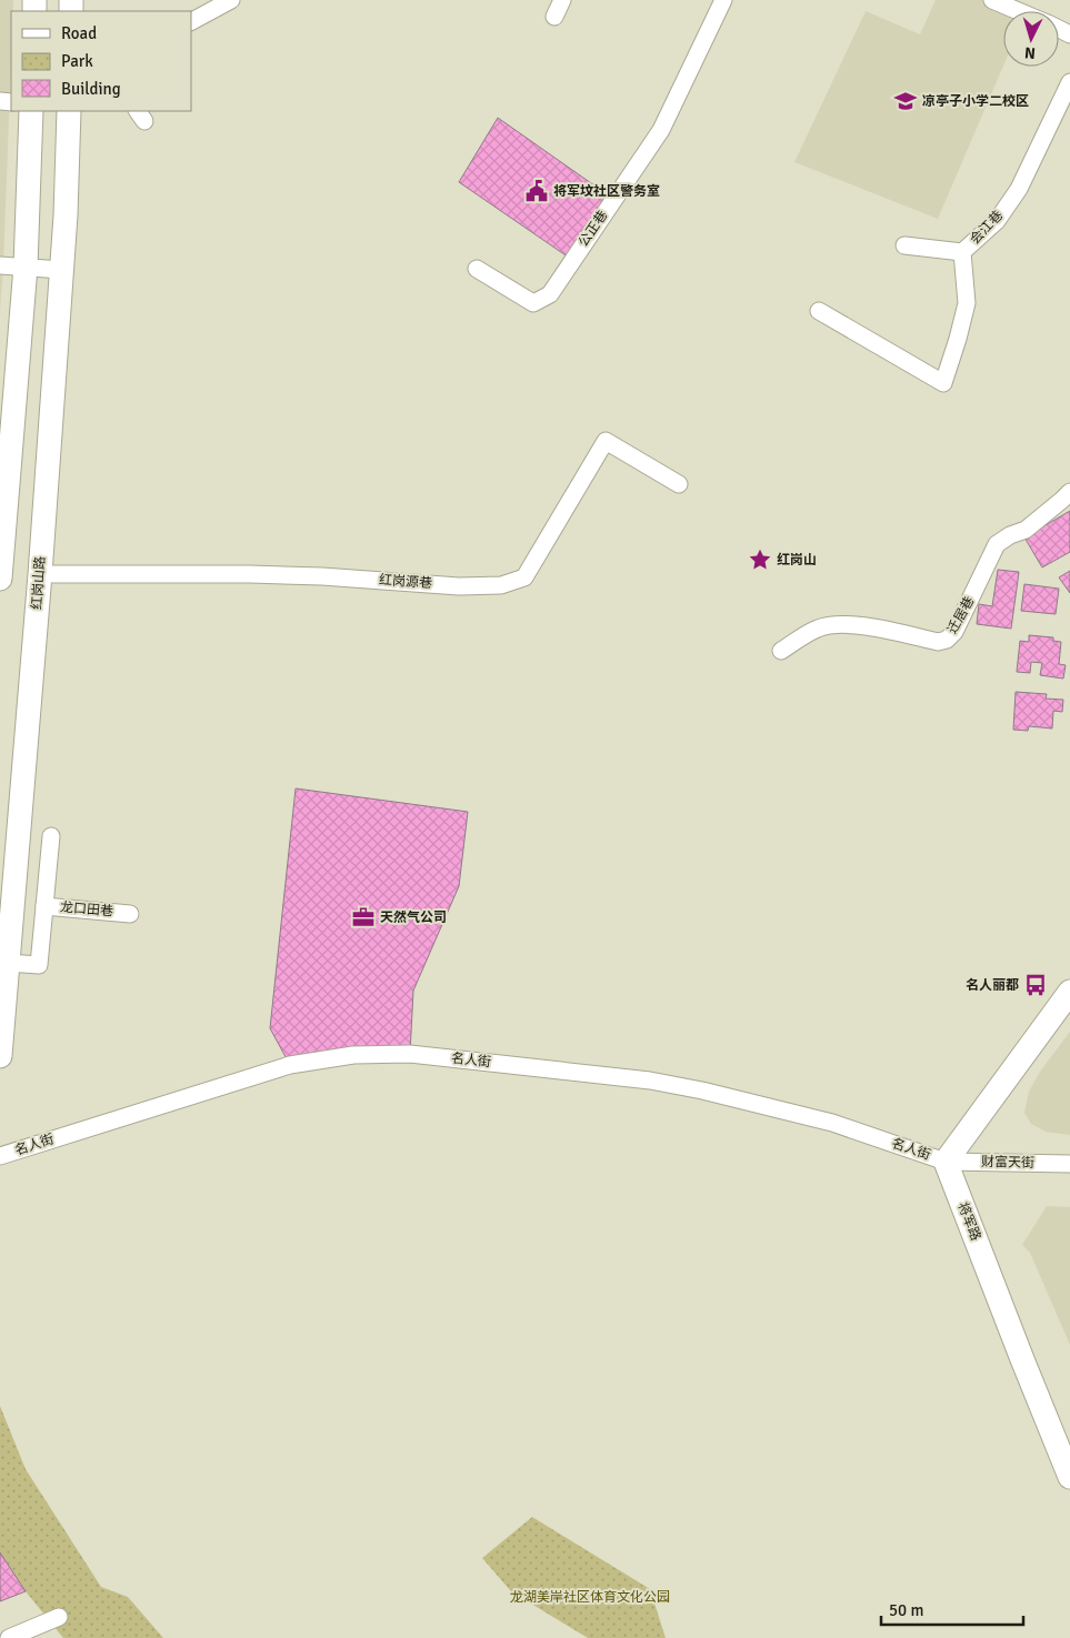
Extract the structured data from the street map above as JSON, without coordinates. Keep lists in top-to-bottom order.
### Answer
{
  "streets": {
    "street": [
      "会江巷",
      "公正巷",
      "红岗源巷",
      "红岗山路",
      "迁居巷",
      "龙口田巷",
      "名人街",
      "财富天街",
      "将军路"
    ]
  },
  "crossings": [
    ["红岗源巷", "红岗山路"],
    ["红岗山路", "龙口田巷"],
    ["名人街", "财富天街"],
    ["名人街", "将军路"],
    ["财富天街", "将军路"]
  ],
  "parks": ["龙湖美岸社区体育文化公园"],
  "places": {
    "school or university": ["凉亭子小学二校区"],
    "public building": ["将军坟社区警务室"],
    "place": ["红岗山"],
    "office": ["天然气公司"],
    "bus stop": ["名人丽都"]
  },
  "legend": ["Road", "Park", "Building"],
  "scale_bar": "50 m",
  "north": "bottom"
}
